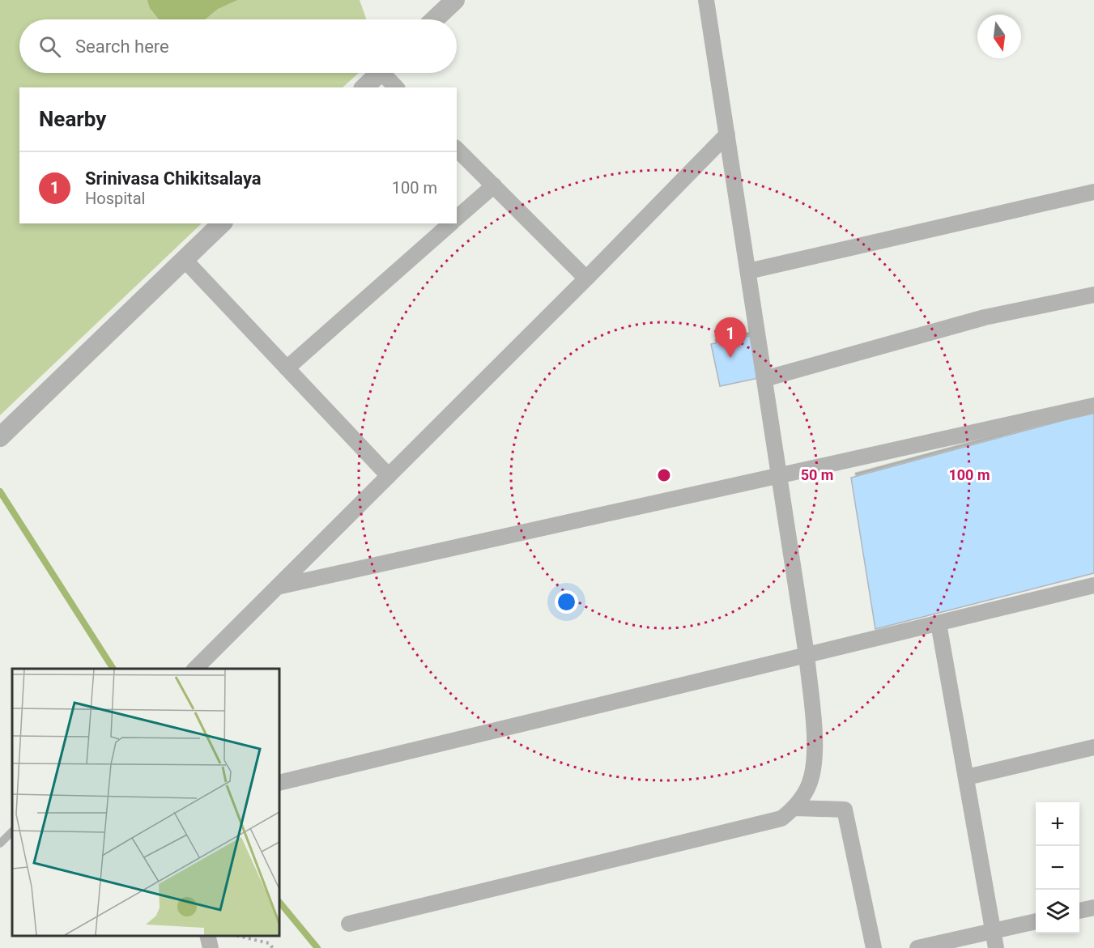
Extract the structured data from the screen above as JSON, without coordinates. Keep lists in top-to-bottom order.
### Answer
{
  "north": "bottom",
  "page": {
    "search": "Search here",
    "heading": "Nearby",
    "list": [
      {
        "mark": "1",
        "name": "Srinivasa Chikitsalaya",
        "note": "Hospital",
        "value": "100 m"
      }
    ],
    "pins": "1",
    "map_buttons": ["+", "−"]
  },
  "rings": ["50 m", "100 m"]
}
